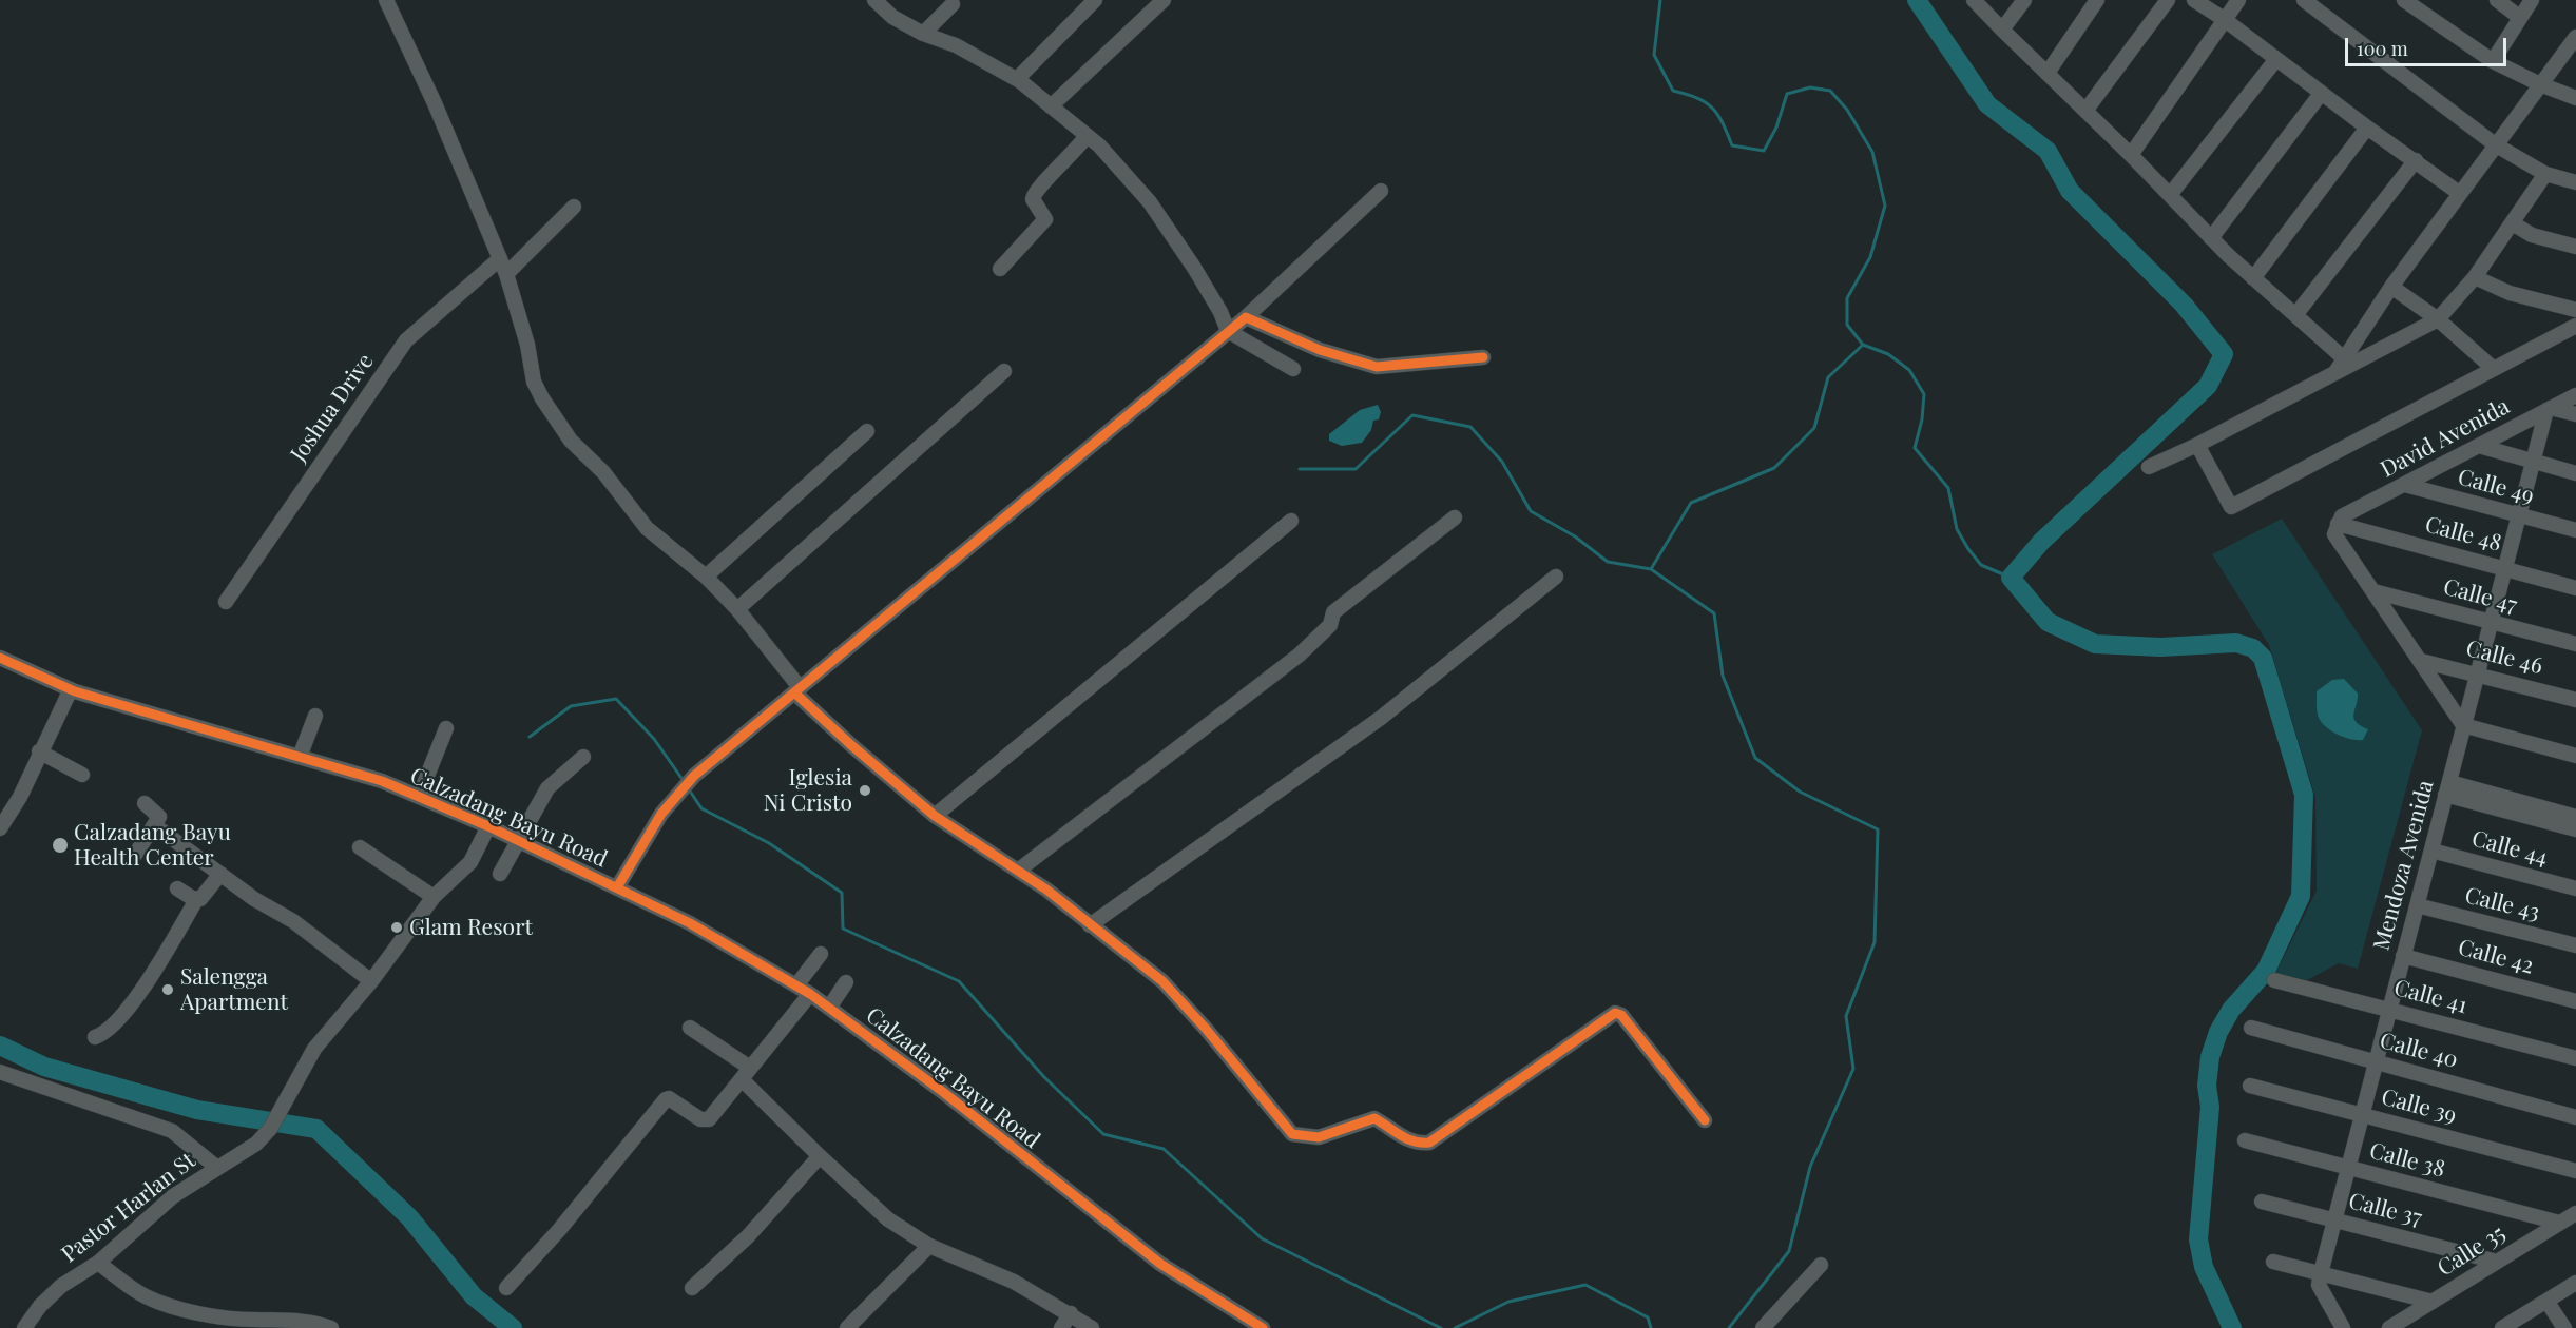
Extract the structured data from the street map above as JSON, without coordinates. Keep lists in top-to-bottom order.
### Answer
{
  "streets": {
    "street": [
      "Joshua Drive",
      "David Avenida",
      "Calle 49",
      "Calle 48",
      "Calle 47",
      "Calle 46",
      "Calzadang Bayu Road",
      "Calle 44",
      "Mendoza Avenida",
      "Calle 43",
      "Calle 42",
      "Calle 41",
      "Calle 40",
      "Calle 39",
      "Calle 38",
      "Pastor Harlan St",
      "Calle 37",
      "Calle 35"
    ]
  },
  "crossings": [
    ["David Avenida", "Calle 49"],
    ["David Avenida", "Calle 48"],
    ["David Avenida", "Mendoza Avenida"],
    ["Calle 49", "Mendoza Avenida"],
    ["Calle 48", "Mendoza Avenida"],
    ["Calle 47", "Mendoza Avenida"],
    ["Calle 46", "Mendoza Avenida"],
    ["Calzadang Bayu Road", "Pastor Harlan St"],
    ["Calle 44", "Mendoza Avenida"],
    ["Mendoza Avenida", "Calle 43"],
    ["Mendoza Avenida", "Calle 42"],
    ["Mendoza Avenida", "Calle 41"],
    ["Mendoza Avenida", "Calle 40"],
    ["Mendoza Avenida", "Calle 39"],
    ["Mendoza Avenida", "Calle 38"],
    ["Mendoza Avenida", "Calle 37"],
    ["Calle 38", "Calle 35"],
    ["Calle 37", "Calle 35"]
  ],
  "places": [
    "Iglesia Ni Cristo",
    "Calzadang Bayu Health Center",
    "Glam Resort",
    "Salengga Apartment"
  ],
  "scale_bar": "100 m"
}
